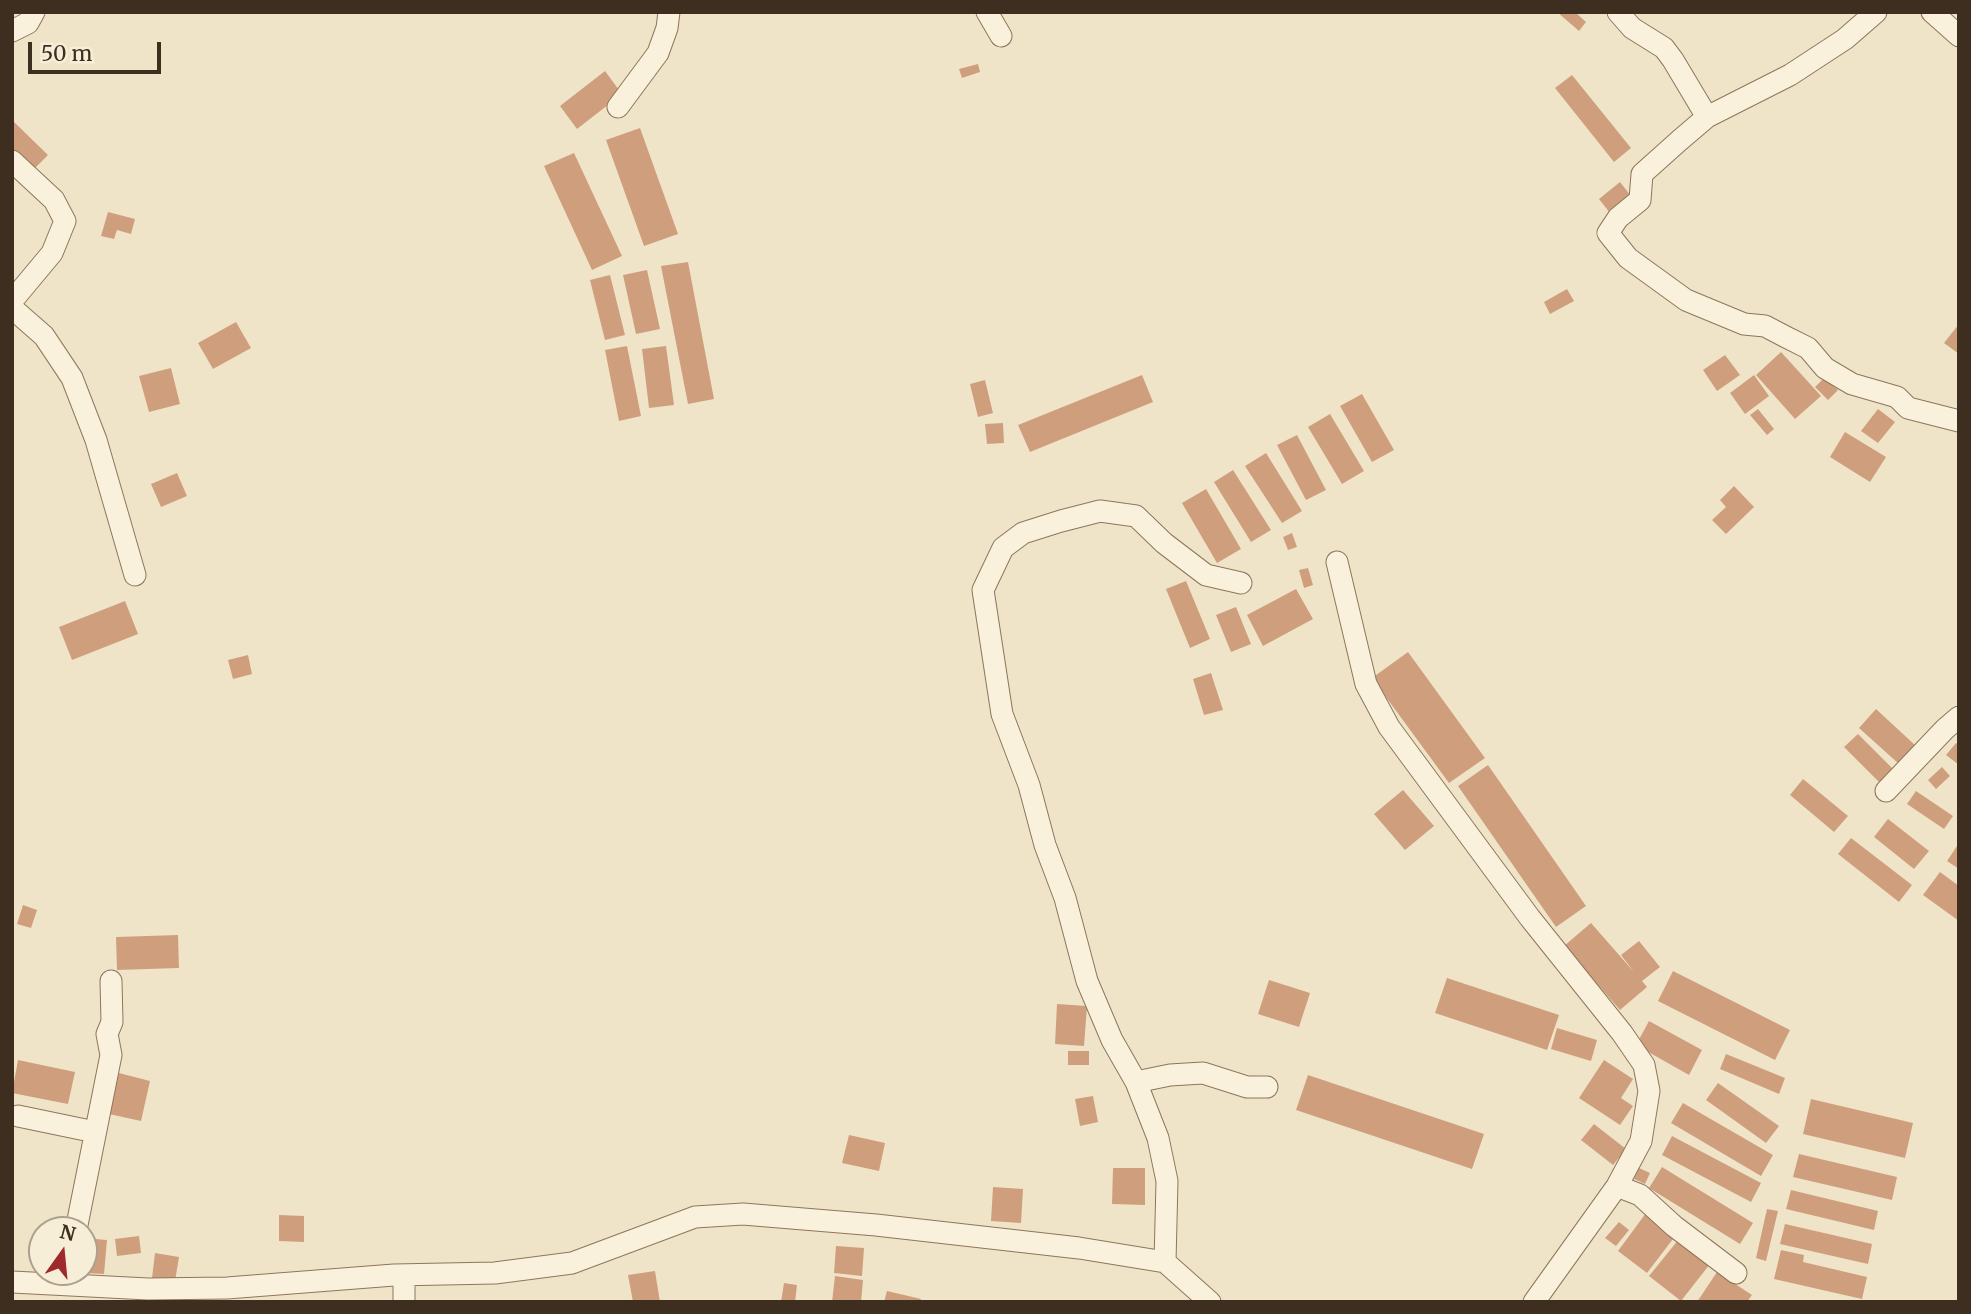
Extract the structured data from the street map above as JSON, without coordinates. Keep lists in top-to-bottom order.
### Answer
{
  "scale_bar": "50 m",
  "north": "top"
}
